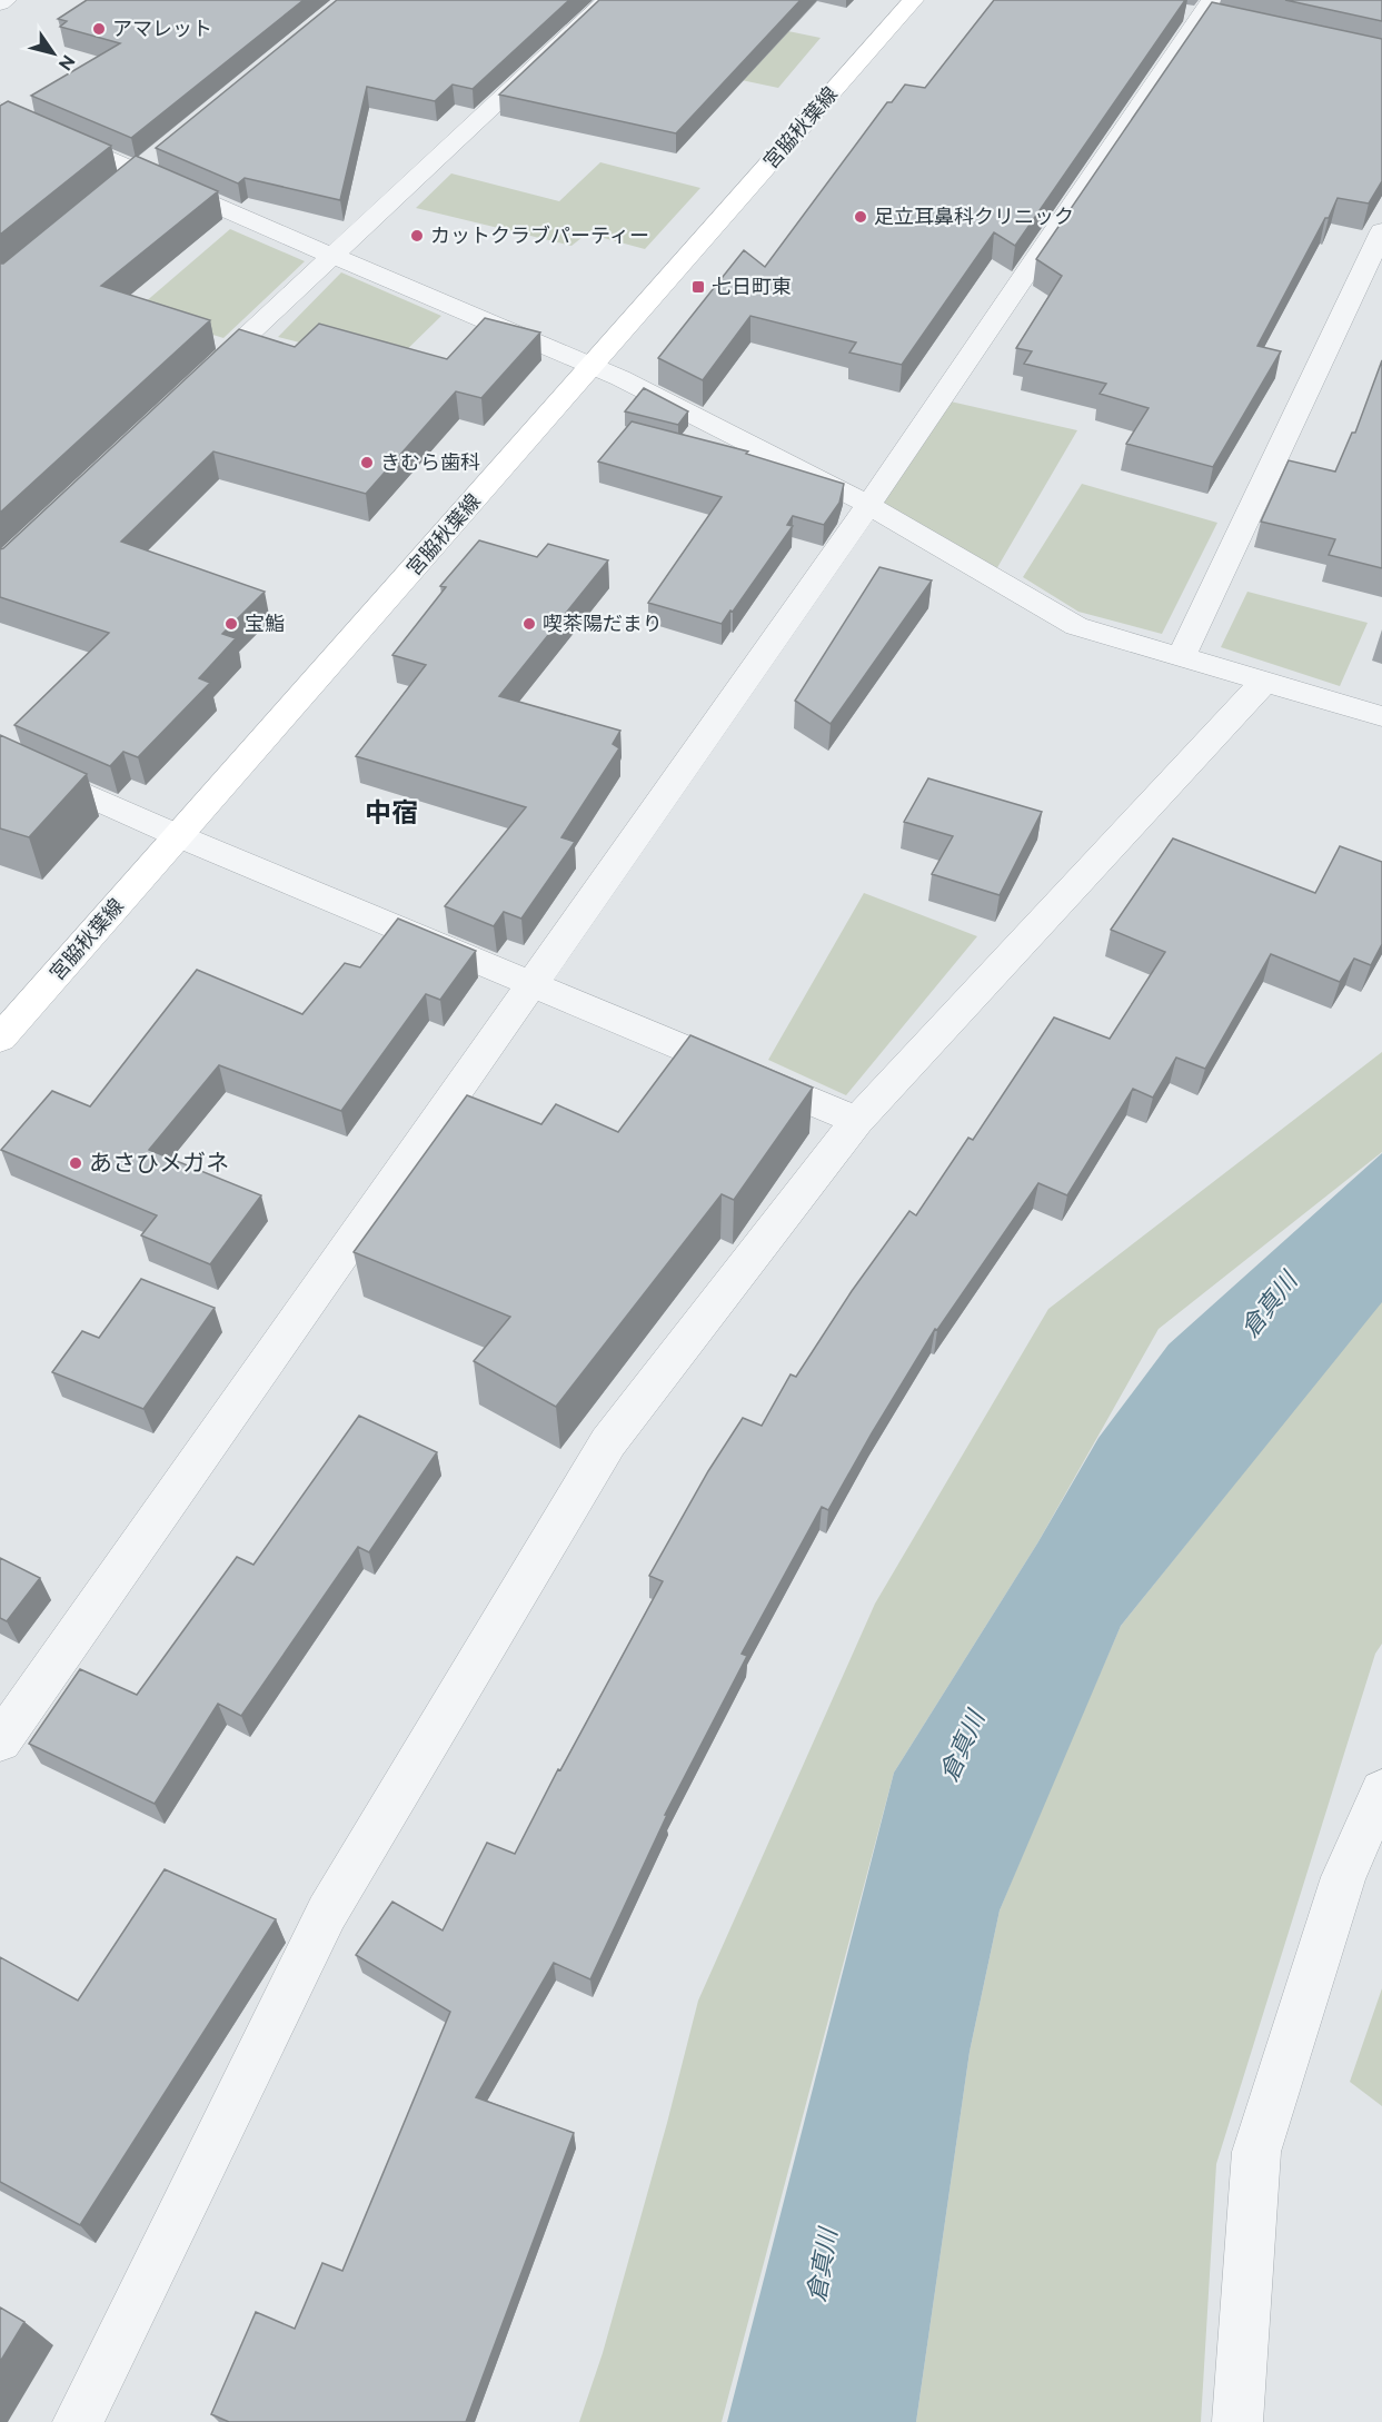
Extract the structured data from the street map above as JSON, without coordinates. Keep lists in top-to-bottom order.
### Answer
{
  "streets": {
    "street": ["宮脇秋葉線"]
  },
  "districts": ["中宿"],
  "water": ["倉真川"],
  "places": {
    "other": [
      "アマレット",
      "足立耳鼻科クリニック",
      "カットクラブパーティー",
      "きむら歯科",
      "宝鮨",
      "喫茶陽だまり",
      "あさひメガネ"
    ],
    "transit": ["七日町東"]
  },
  "north": "bottom right"
}
